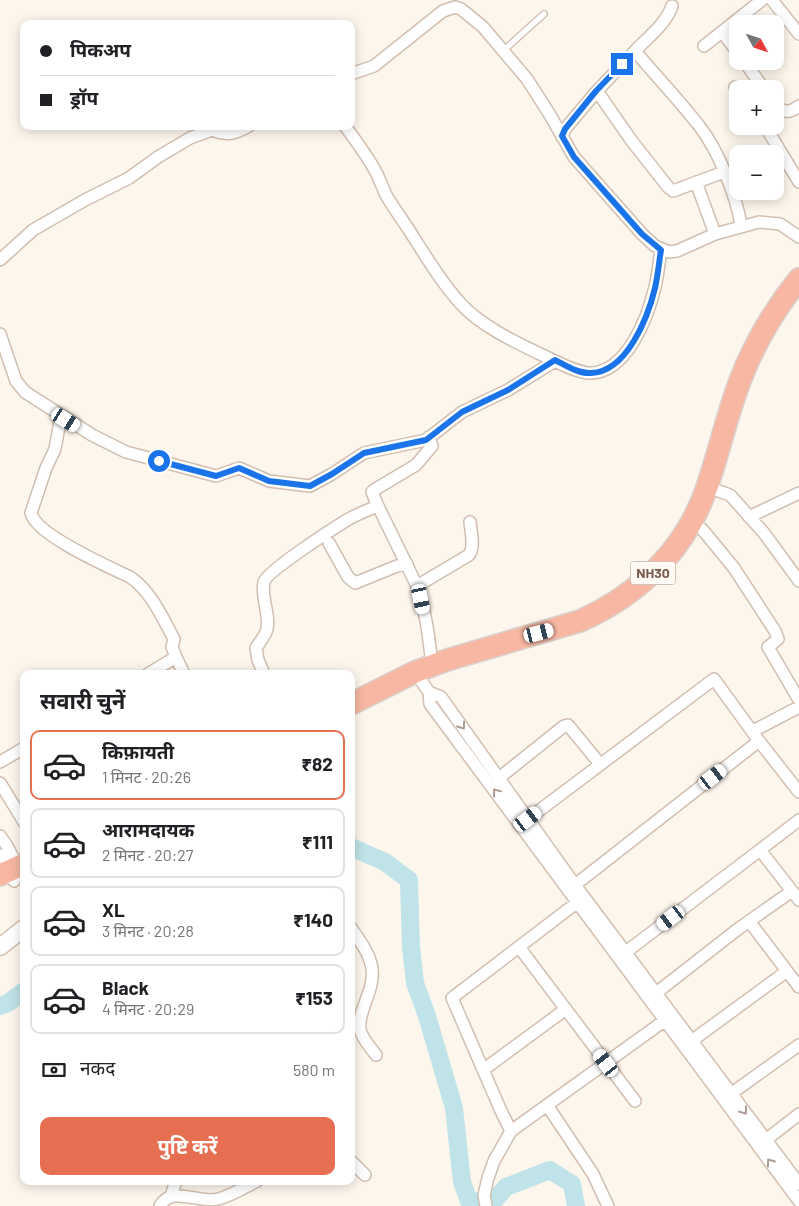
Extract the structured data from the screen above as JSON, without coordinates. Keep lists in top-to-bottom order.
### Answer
{
  "streets": {
    "highway": ["NH30"]
  },
  "north": "bottom right",
  "page": {
    "map_buttons": ["+", "−"],
    "banner": ["पिकअप", "ड्रॉप"],
    "heading": "सवारी चुनें",
    "list": [
      {
        "name": "किफ़ायती",
        "note": "1 मिनट · 20:26",
        "value": "₹82"
      },
      {
        "name": "आरामदायक",
        "note": "2 मिनट · 20:27",
        "value": "₹111"
      },
      {
        "name": "XL",
        "note": "3 मिनट · 20:28",
        "value": "₹140"
      },
      {
        "name": "Black",
        "note": "4 मिनट · 20:29",
        "value": "₹153"
      }
    ],
    "pay": ["नकद", "580 m"],
    "buttons": "पुष्टि करें"
  }
}
